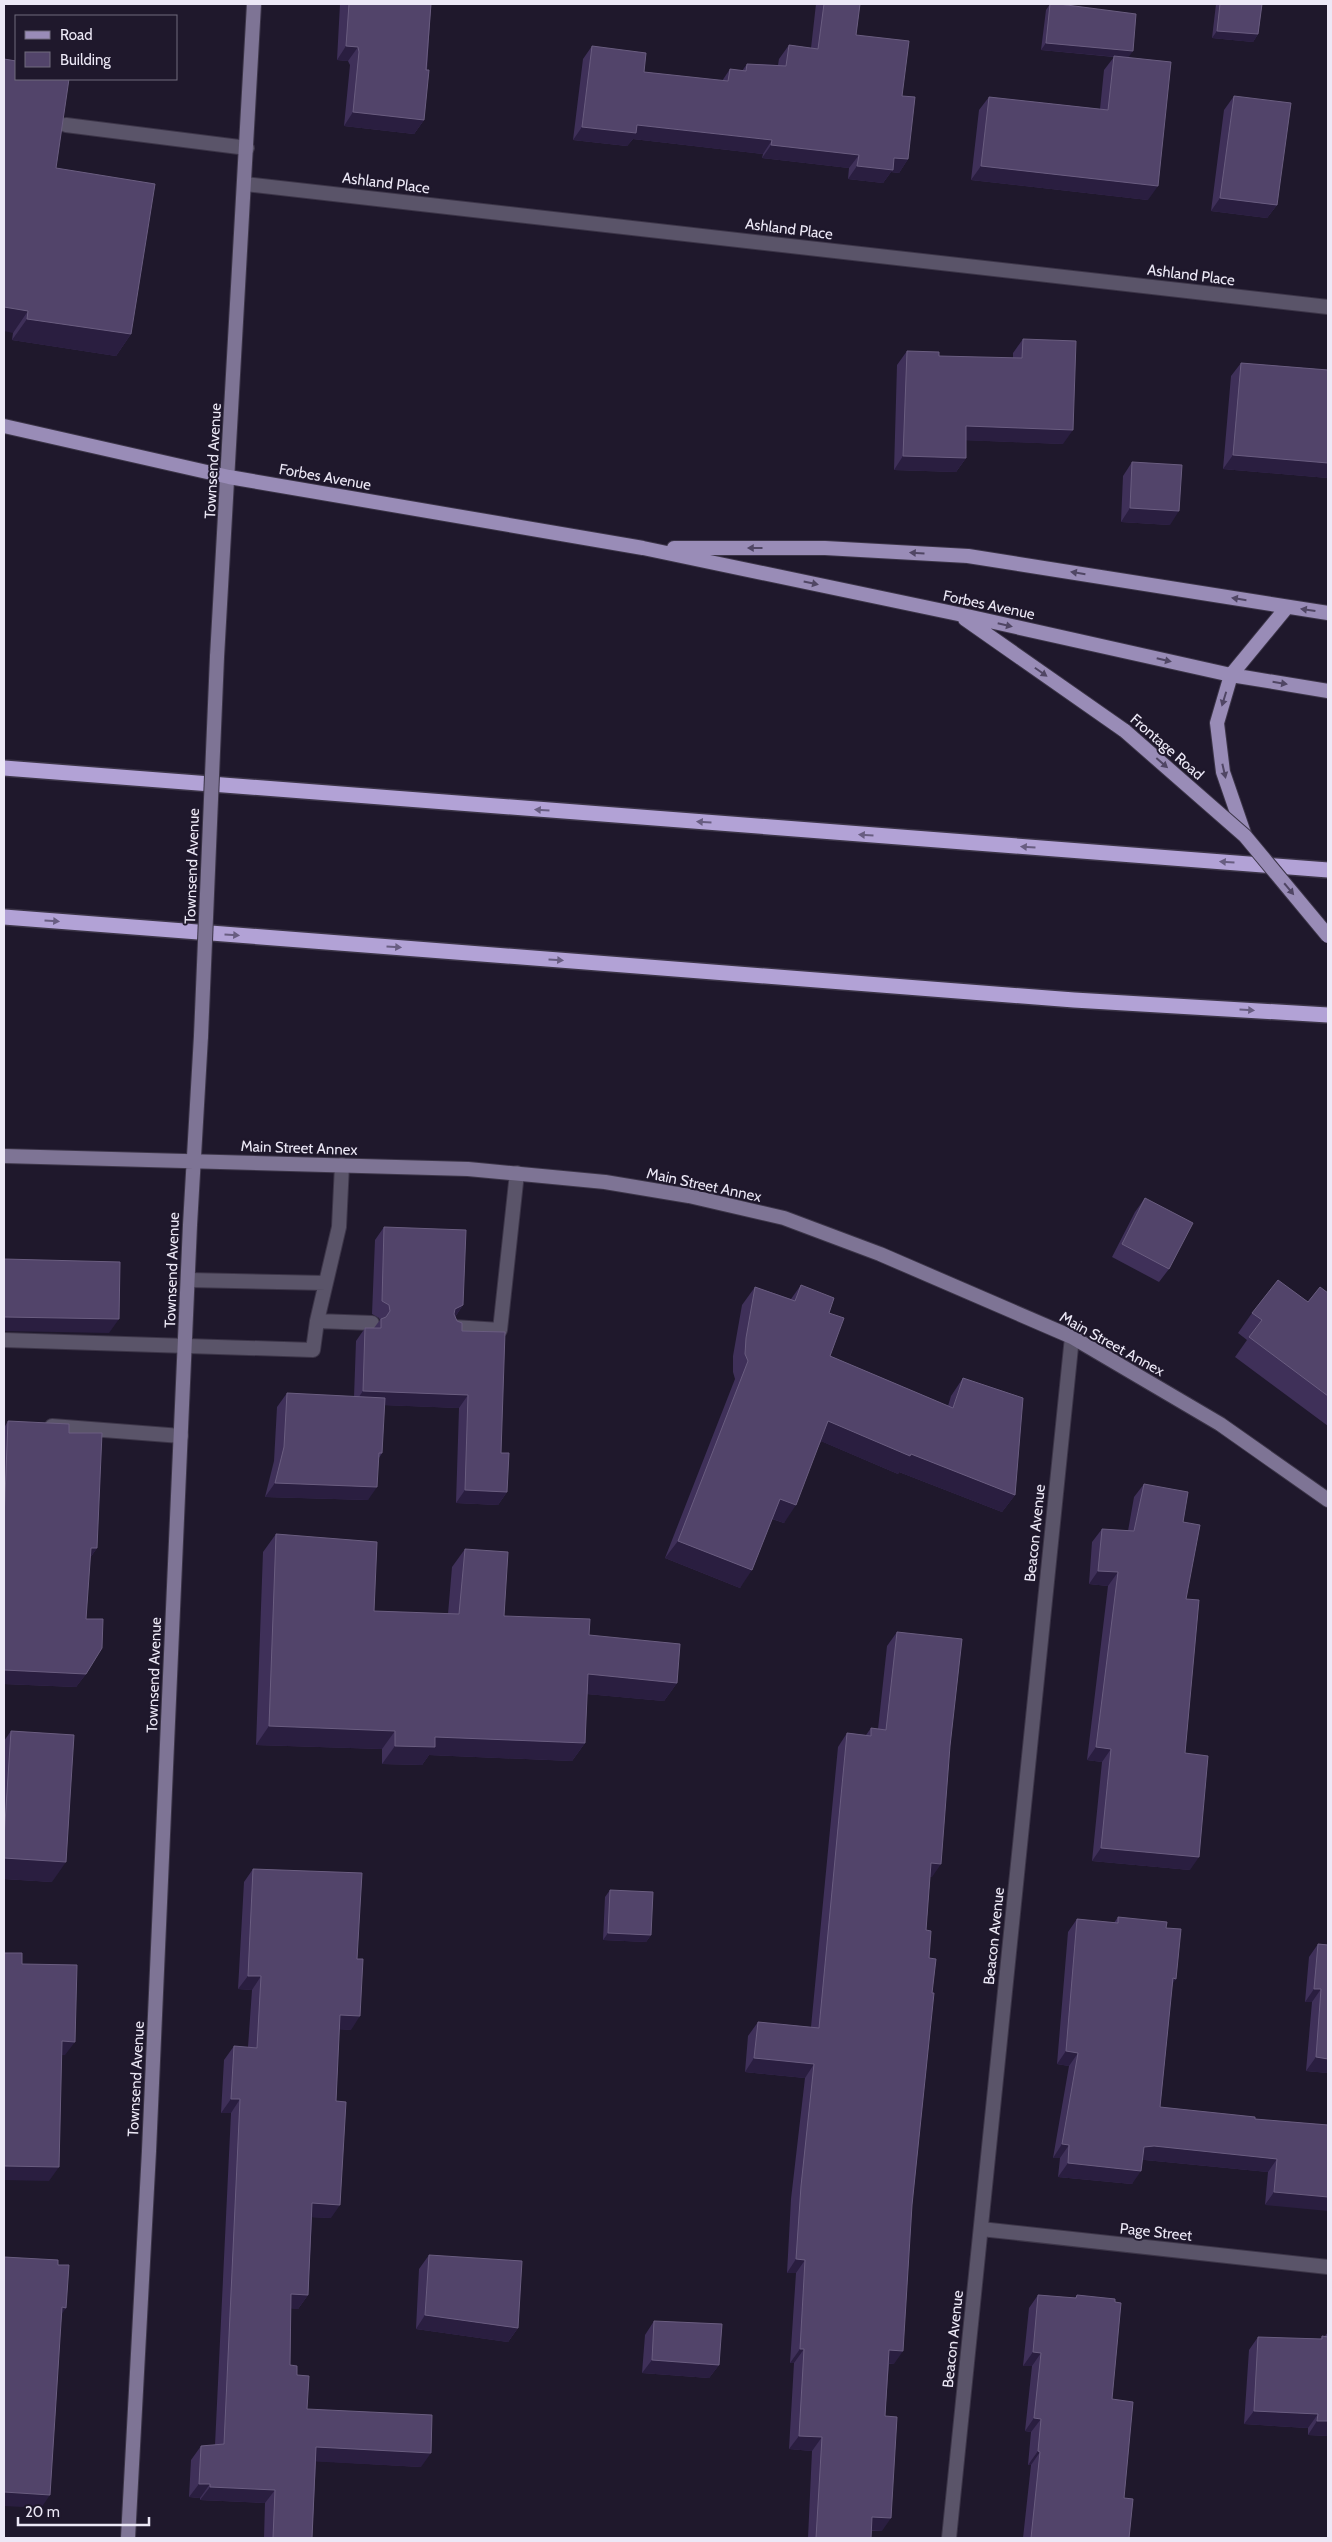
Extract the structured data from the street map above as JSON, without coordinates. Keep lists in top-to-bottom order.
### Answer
{
  "streets": {
    "main road": [
      "Townsend Avenue",
      "Forbes Avenue",
      "Frontage Road",
      "Main Street Annex"
    ],
    "street": ["Ashland Place", "Beacon Avenue", "Page Street"]
  },
  "crossings": [
    ["Ashland Place", "Townsend Avenue"],
    ["Townsend Avenue", "Forbes Avenue"],
    ["Townsend Avenue", "Main Street Annex"],
    ["Forbes Avenue", "Frontage Road"],
    ["Main Street Annex", "Beacon Avenue"],
    ["Beacon Avenue", "Page Street"]
  ],
  "one_way": ["Frontage Road"],
  "legend": ["Road", "Building"],
  "scale_bar": "20 m"
}
